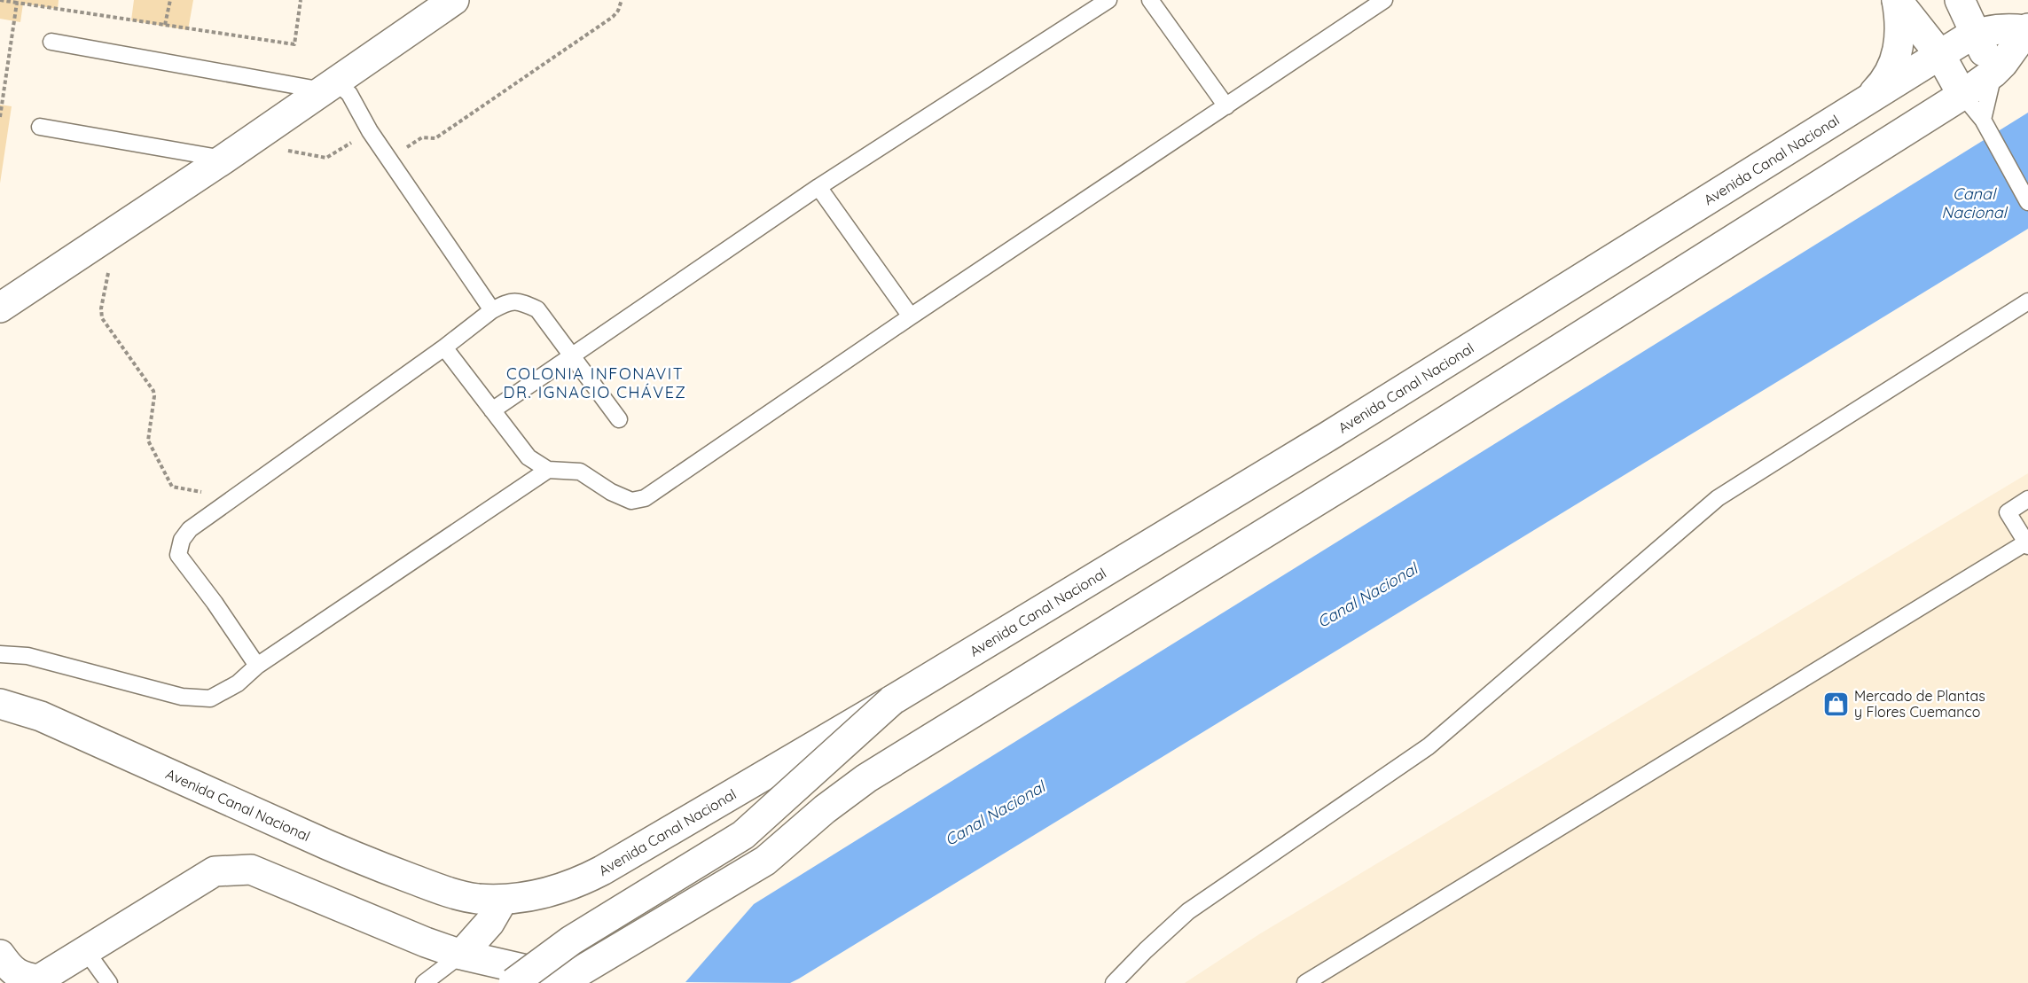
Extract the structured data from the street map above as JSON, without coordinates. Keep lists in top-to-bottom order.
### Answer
{
  "streets": {
    "main road": ["Avenida Canal Nacional"]
  },
  "districts": ["COLONIA INFONAVIT DR. IGNACIO CHÁVEZ"],
  "water": ["Canal Nacional"],
  "places": {
    "shop": ["Mercado de Plantas y Flores Cuemanco"]
  }
}
